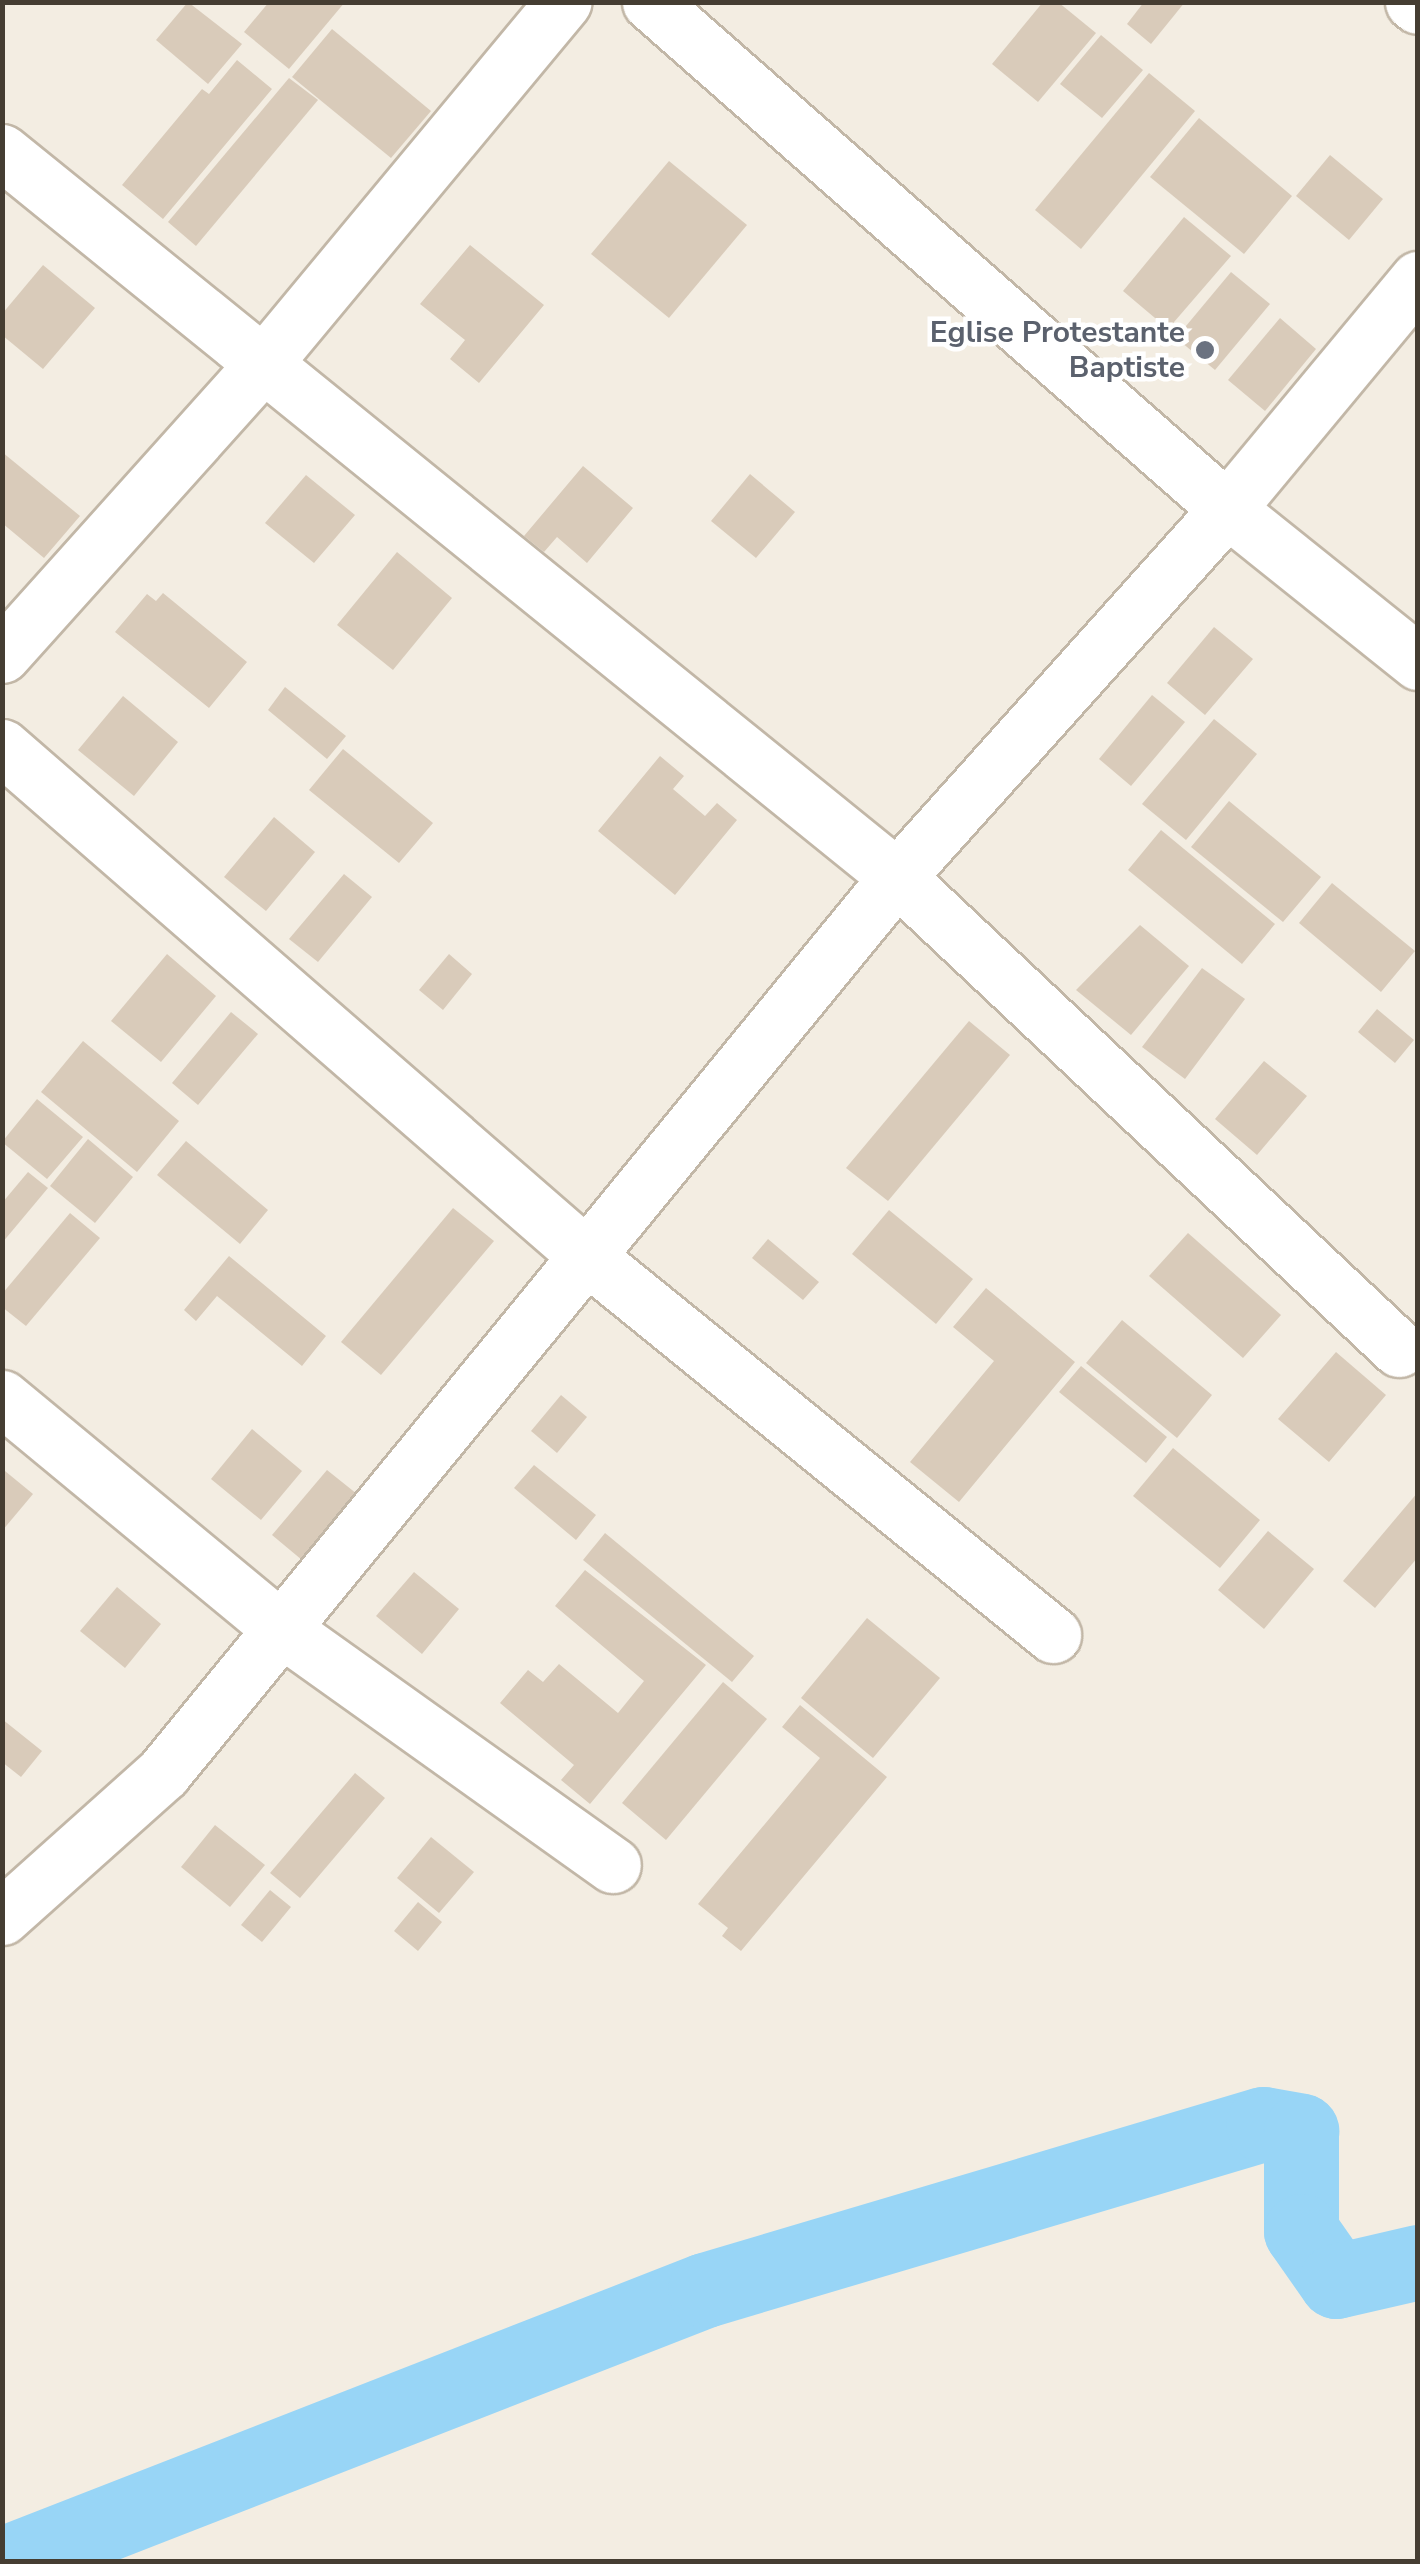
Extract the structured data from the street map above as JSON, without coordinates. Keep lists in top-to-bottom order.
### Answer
{
  "places": ["Eglise Protestante Baptiste"]
}
